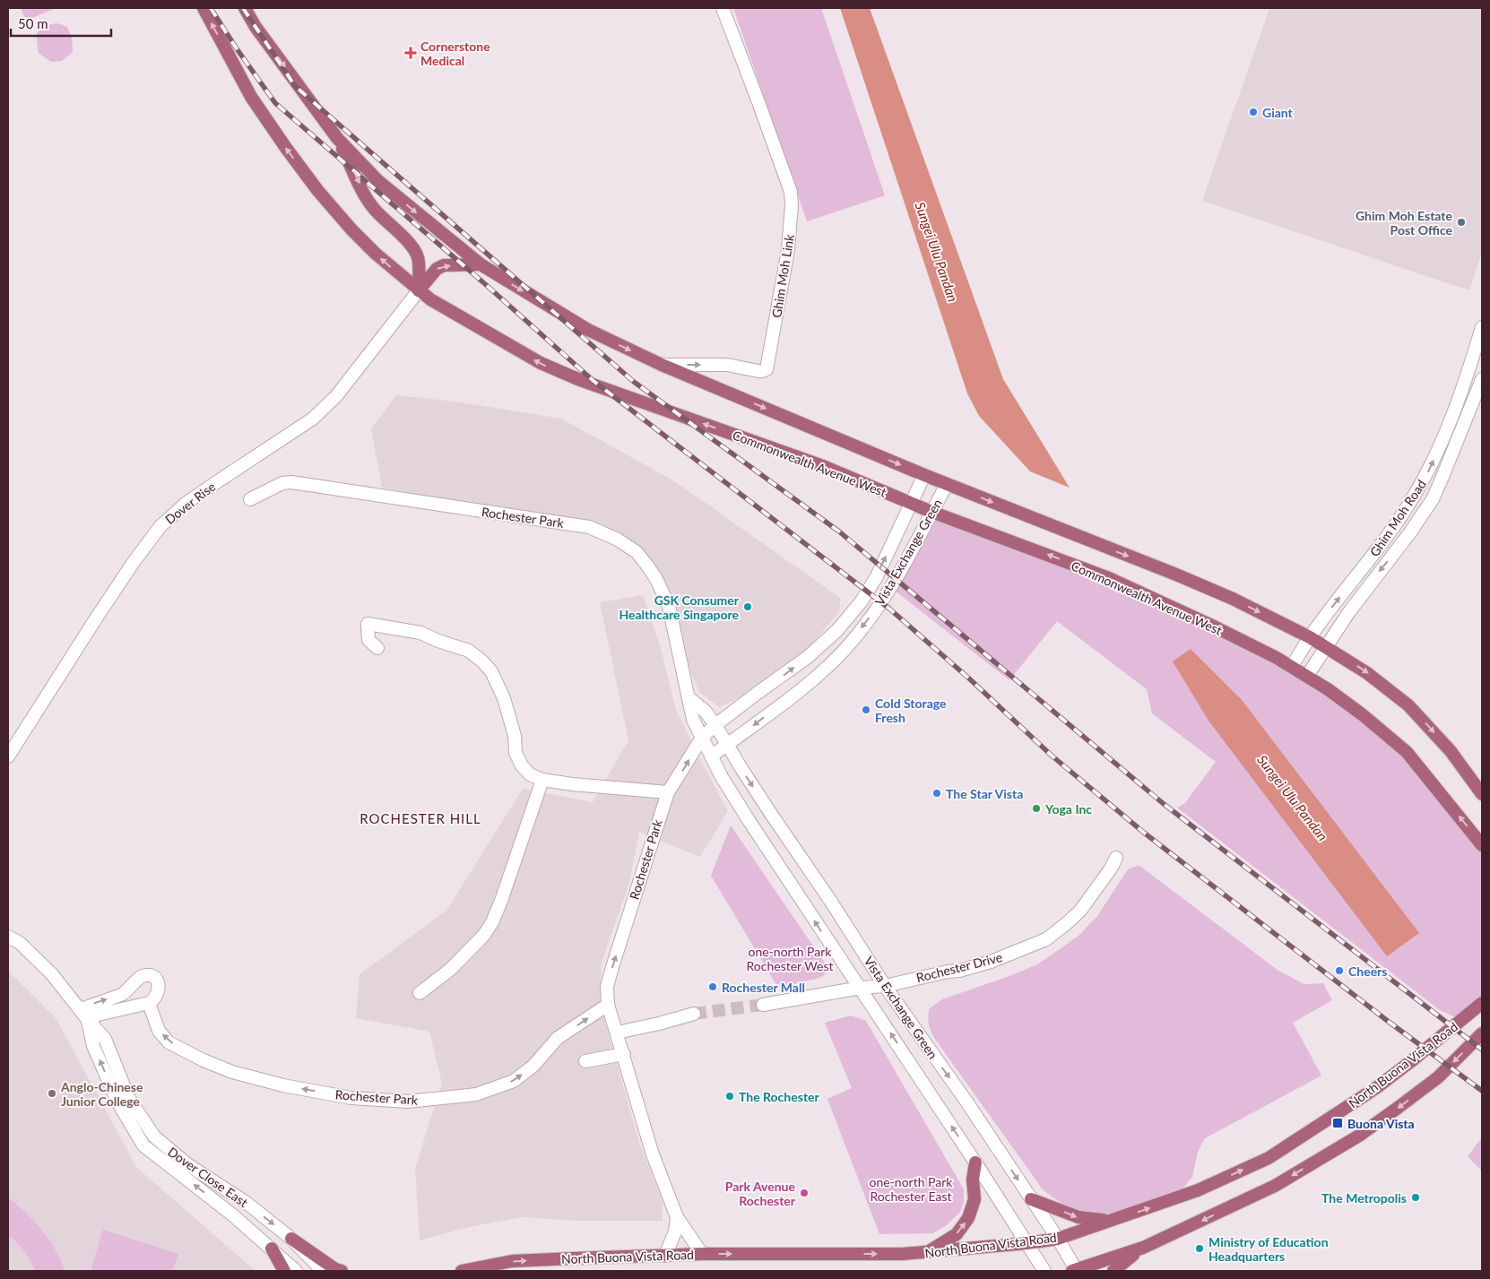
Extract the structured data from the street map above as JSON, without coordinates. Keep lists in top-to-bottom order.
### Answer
{
  "streets": {
    "main road": ["Commonwealth Avenue West", "North Buona Vista Road"],
    "street": [
      "Ghim Moh Link",
      "Dover Rise",
      "Rochester Park",
      "Ghim Moh Road",
      "Vista Exchange Green",
      "Rochester Drive",
      "Dover Close East"
    ]
  },
  "crossings": [
    ["Commonwealth Avenue West", "Dover Rise"],
    ["Commonwealth Avenue West", "Ghim Moh Road"],
    ["Commonwealth Avenue West", "Vista Exchange Green"],
    ["Rochester Park", "Vista Exchange Green"],
    ["Rochester Park", "North Buona Vista Road"],
    ["Vista Exchange Green", "Rochester Drive"],
    ["Vista Exchange Green", "North Buona Vista Road"]
  ],
  "districts": ["ROCHESTER HILL"],
  "water": ["Sungei Ulu Pandan"],
  "parks": ["one-north Park Rochester West", "one-north Park Rochester East"],
  "places": {
    "health": ["Cornerstone Medical"],
    "other": [
      "Giant",
      "Ghim Moh Estate Post Office",
      "GSK Consumer Healthcare Singapore",
      "Cold Storage Fresh",
      "The Star Vista",
      "Yoga Inc",
      "Cheers",
      "Rochester Mall",
      "Anglo-Chinese Junior College",
      "The Rochester",
      "Park Avenue Rochester",
      "The Metropolis",
      "Ministry of Education Headquarters"
    ],
    "transit": ["Buona Vista"]
  },
  "scale_bar": "50 m"
}
